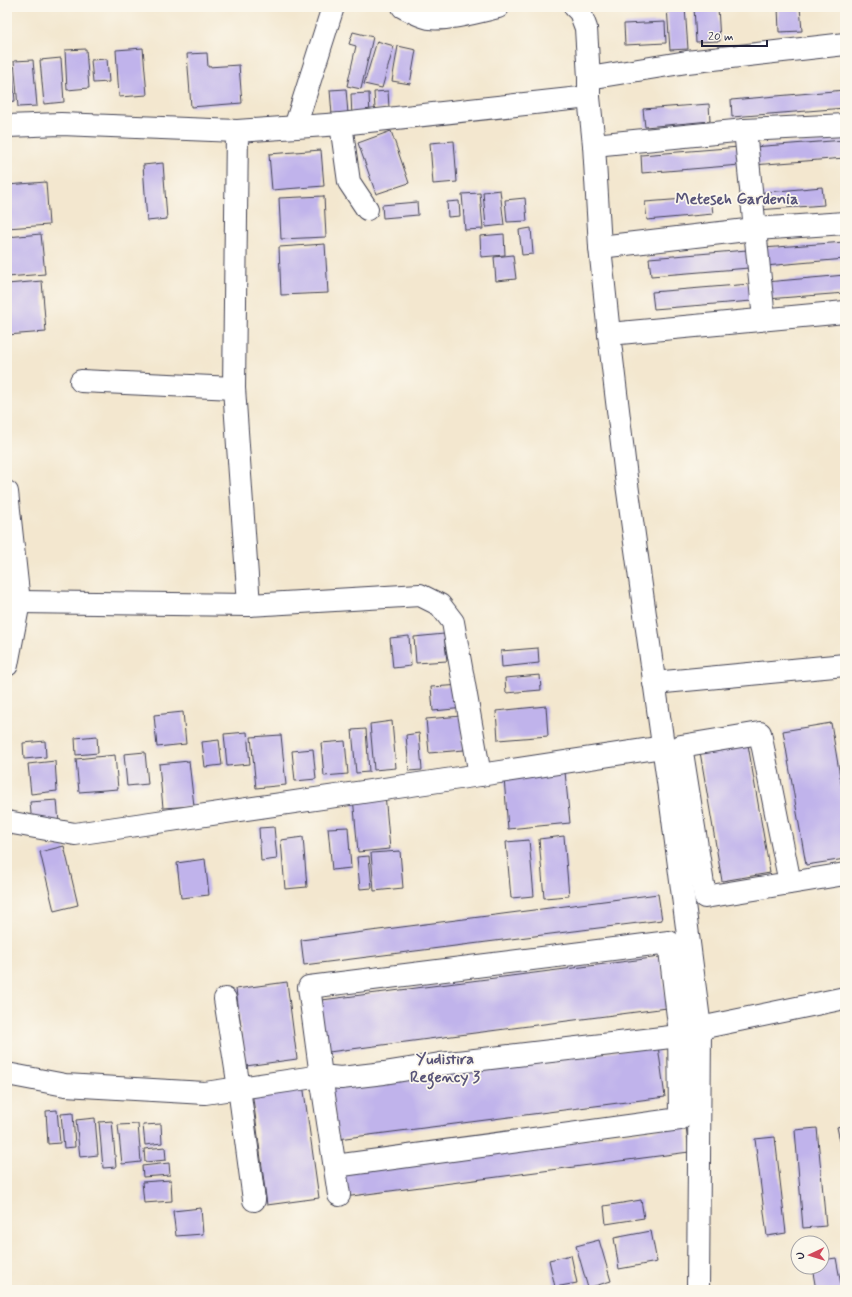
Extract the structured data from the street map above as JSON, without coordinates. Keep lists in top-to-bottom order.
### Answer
{
  "districts": ["Meteseh Gardenia", "Yudistira Regency 3"],
  "scale_bar": "20 m",
  "north": "left"
}
